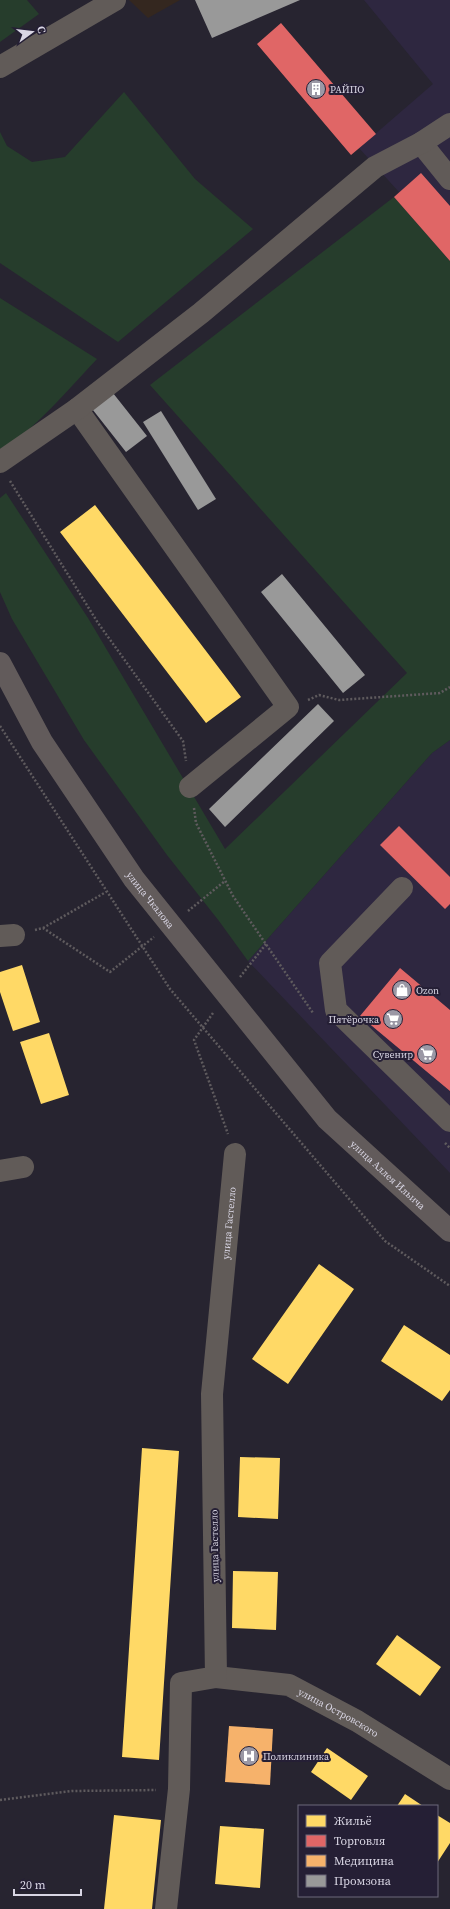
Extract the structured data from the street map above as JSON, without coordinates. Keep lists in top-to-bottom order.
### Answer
{
  "streets": {
    "main road": ["улица Чкалова", "улица Аллея Ильича"],
    "street": ["улица Гастелло", "улица Островского"]
  },
  "crossings": [
    ["улица Чкалова", "улица Аллея Ильича"],
    ["улица Гастелло", "улица Островского"]
  ],
  "places": {
    "building": ["РАЙПО"],
    "shop": ["Ozon"],
    "supermarket": ["Пятёрочка", "Сувенир"],
    "hospital": ["Поликлиника"]
  },
  "legend": [
    "Жильё",
    "Торговля",
    "Медицина",
    "Промзона"
  ],
  "scale_bar": "20 m",
  "north": "right"
}
